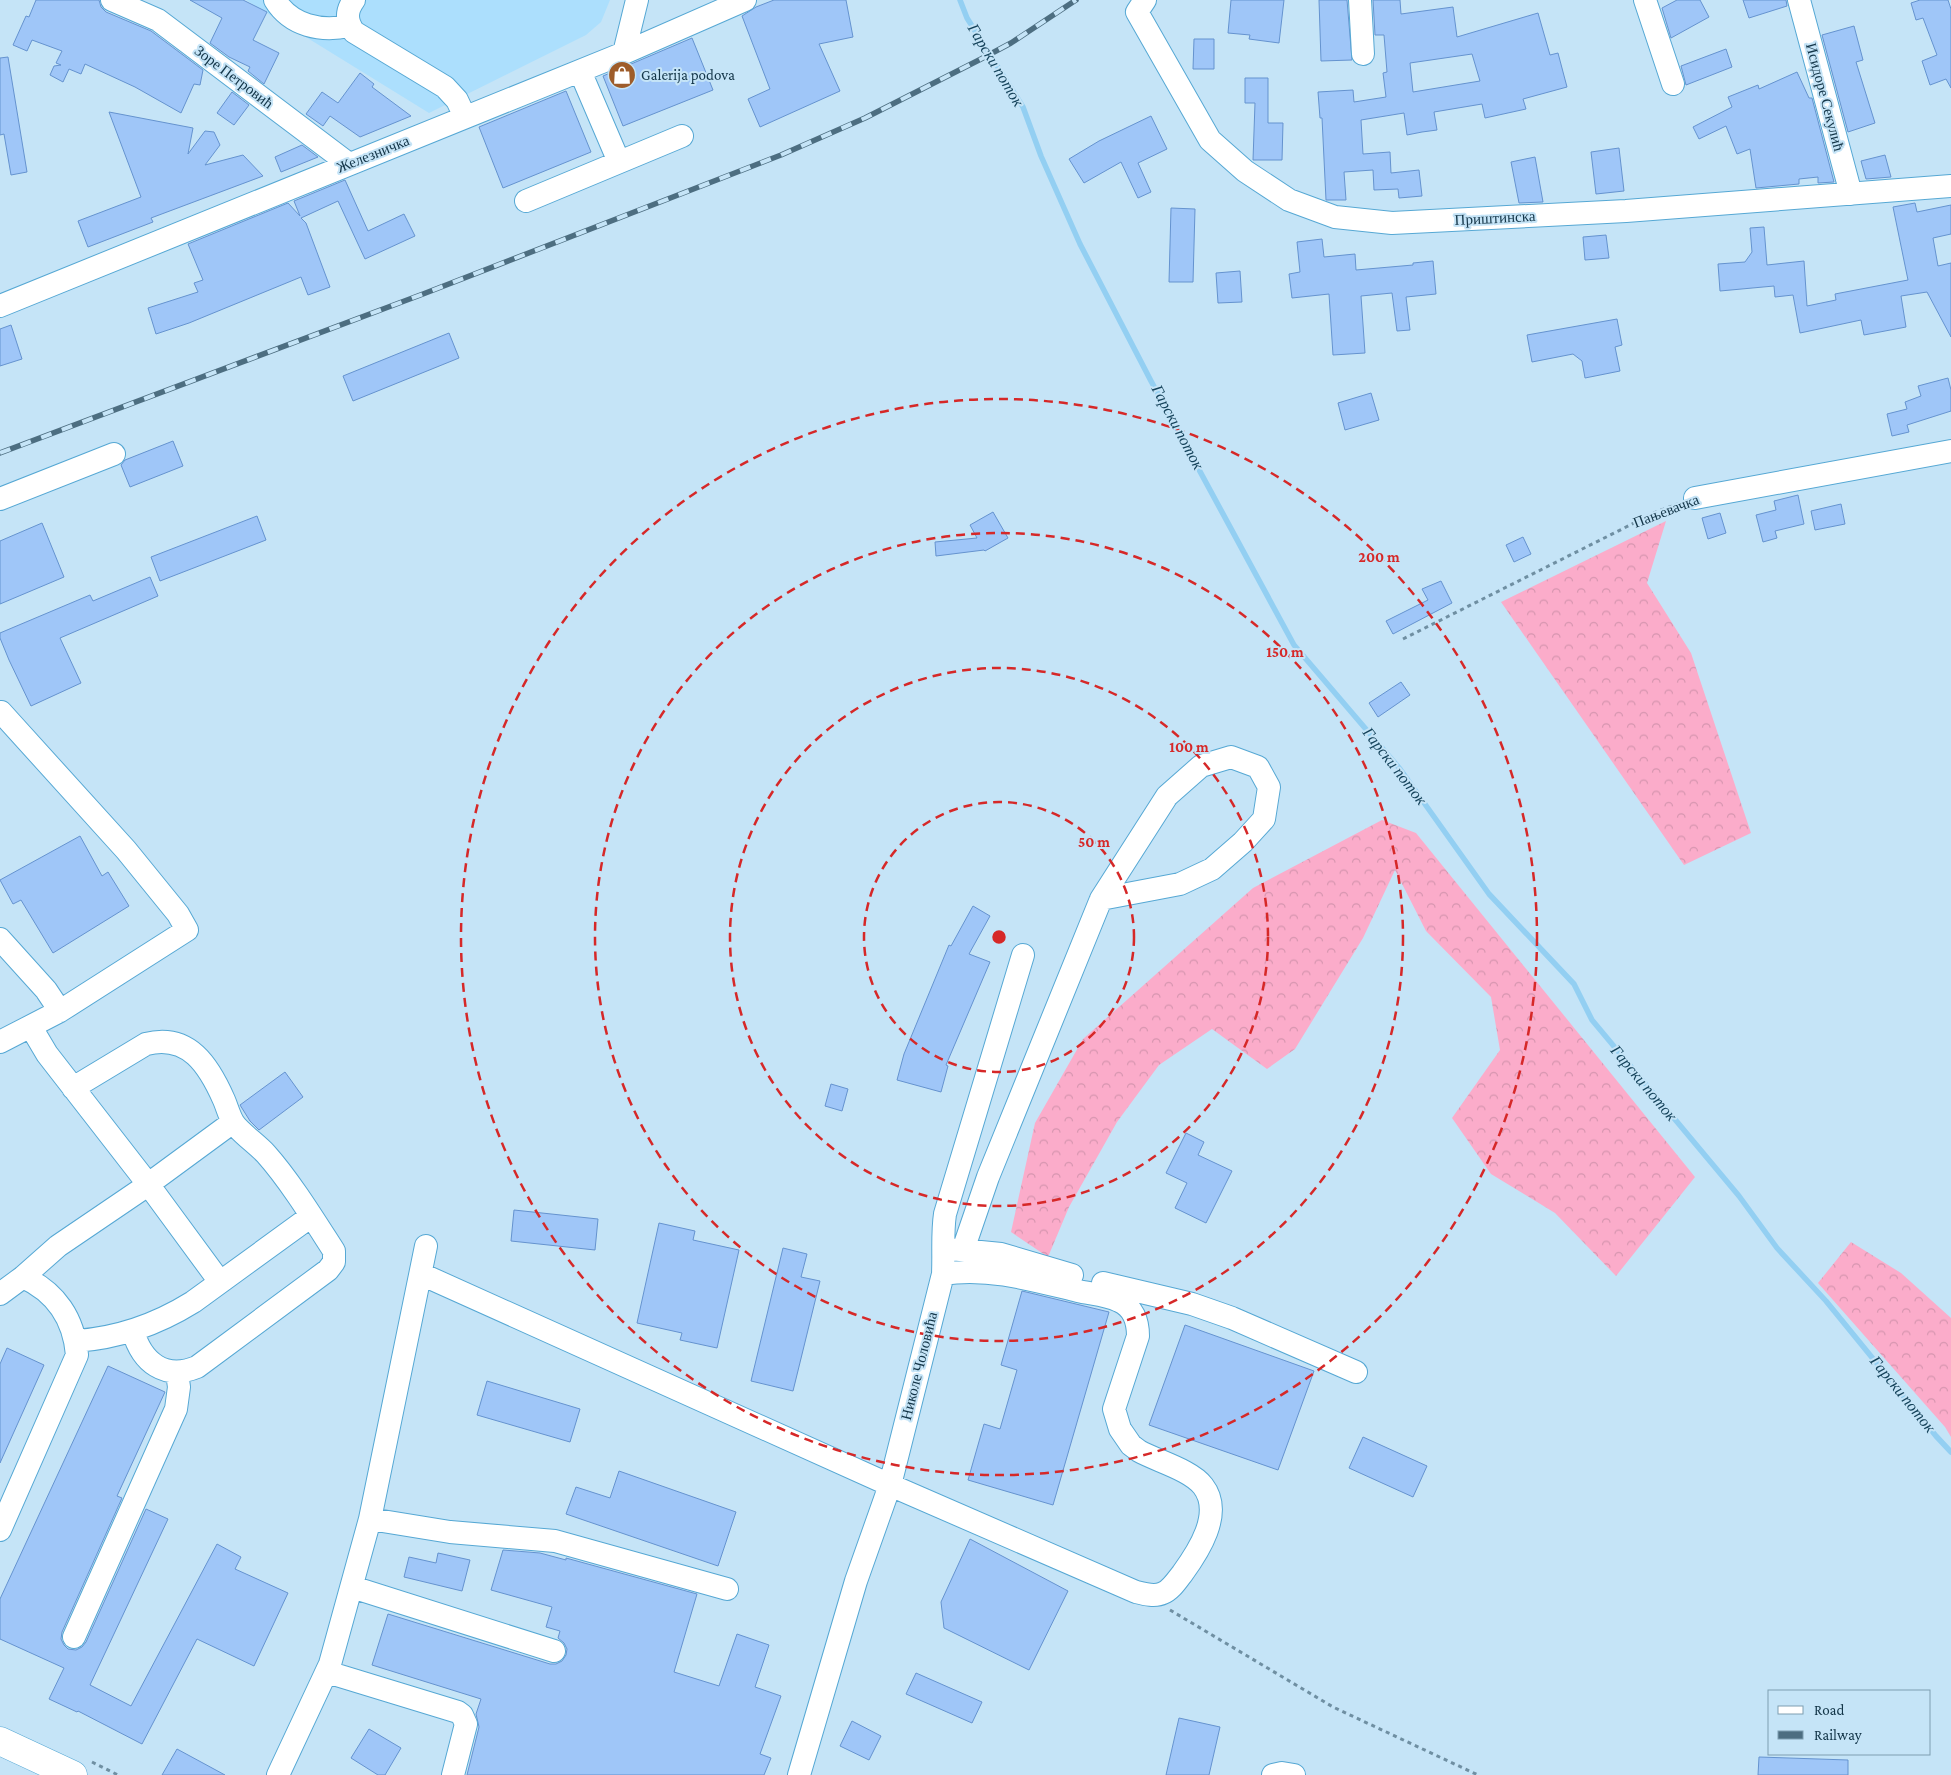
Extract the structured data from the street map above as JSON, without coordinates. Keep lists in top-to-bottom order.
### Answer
{
  "streets": {
    "street": [
      "Зоре Петровић",
      "Исидоре Секулић",
      "Железничка",
      "Приштинска",
      "Пањевачка",
      "Николе Чоловића"
    ]
  },
  "crossings": [
    ["Зоре Петровић", "Железничка"],
    ["Исидоре Секулић", "Приштинска"]
  ],
  "water": ["Гарски поток"],
  "places": {
    "shop": ["Galerija podova"]
  },
  "legend": ["Road", "Railway"],
  "rings": [
    "200 m",
    "150 m",
    "100 m",
    "50 m"
  ]
}
